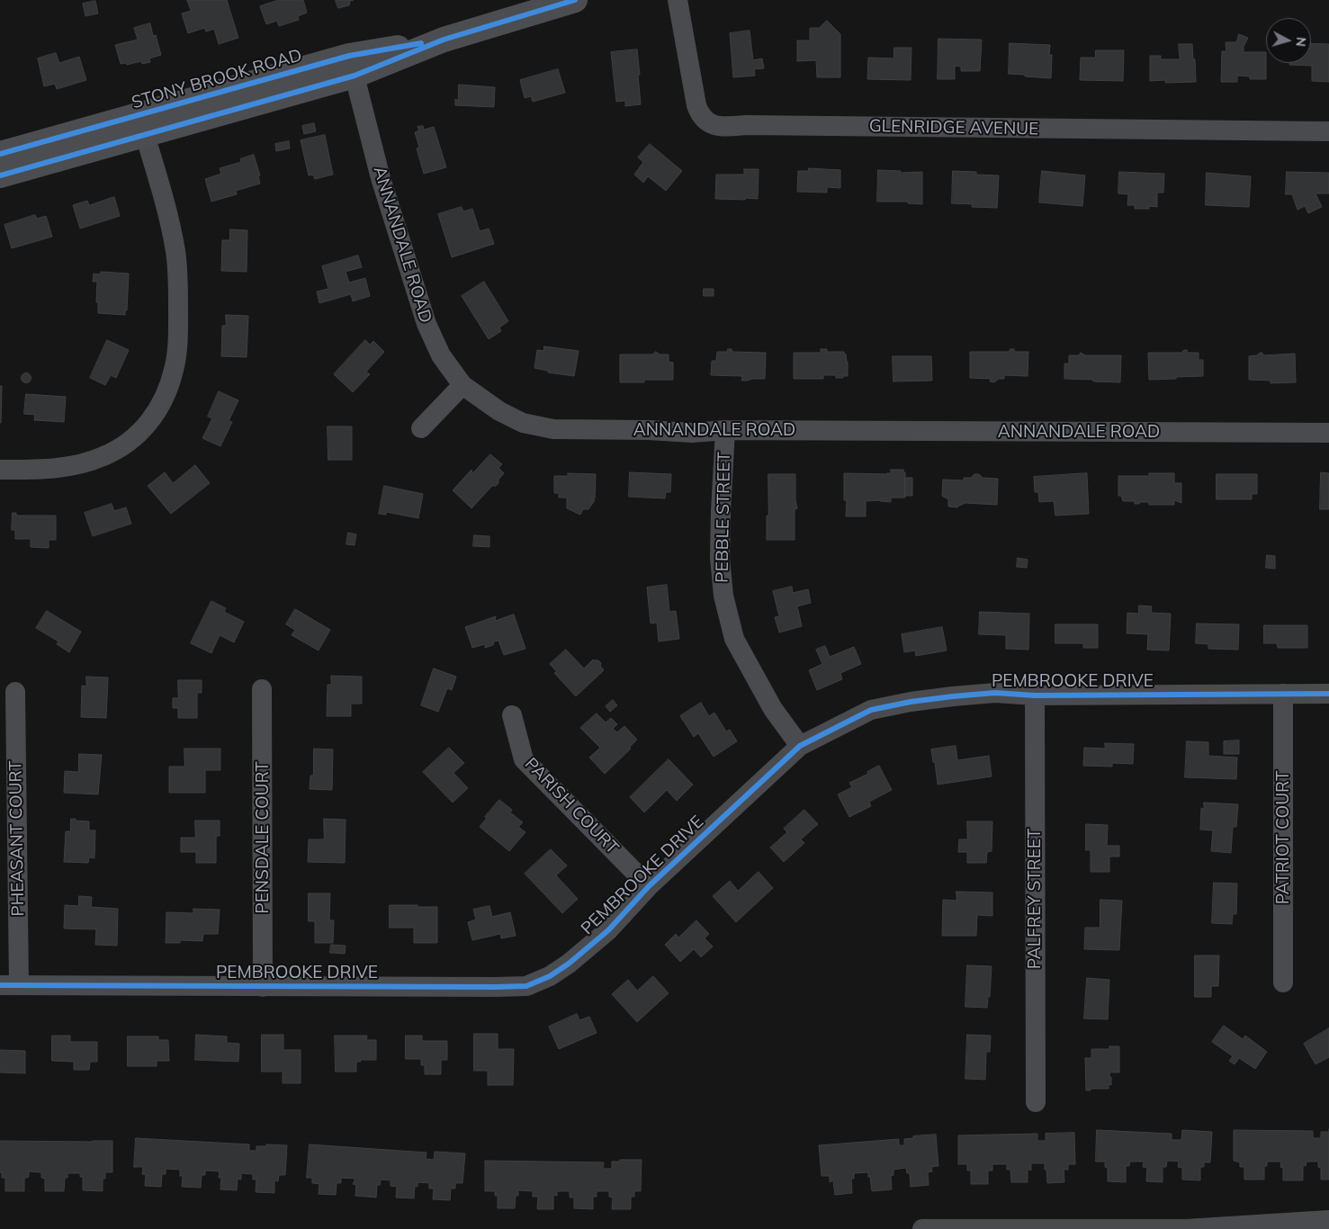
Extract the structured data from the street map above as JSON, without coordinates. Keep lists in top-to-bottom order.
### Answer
{
  "streets": {
    "main road": ["STONY BROOK ROAD"],
    "street": [
      "GLENRIDGE AVENUE",
      "ANNANDALE ROAD",
      "PEBBLE STREET",
      "PEMBROOKE DRIVE",
      "PARISH COURT",
      "PENSDALE COURT",
      "PATRIOT COURT",
      "PHEASANT COURT",
      "PALFREY STREET"
    ]
  },
  "crossings": [
    ["STONY BROOK ROAD", "ANNANDALE ROAD"],
    ["ANNANDALE ROAD", "PEBBLE STREET"],
    ["PEBBLE STREET", "PEMBROOKE DRIVE"],
    ["PEMBROOKE DRIVE", "PARISH COURT"],
    ["PEMBROOKE DRIVE", "PENSDALE COURT"],
    ["PEMBROOKE DRIVE", "PATRIOT COURT"],
    ["PEMBROOKE DRIVE", "PHEASANT COURT"],
    ["PEMBROOKE DRIVE", "PALFREY STREET"]
  ],
  "north": "right"
}
